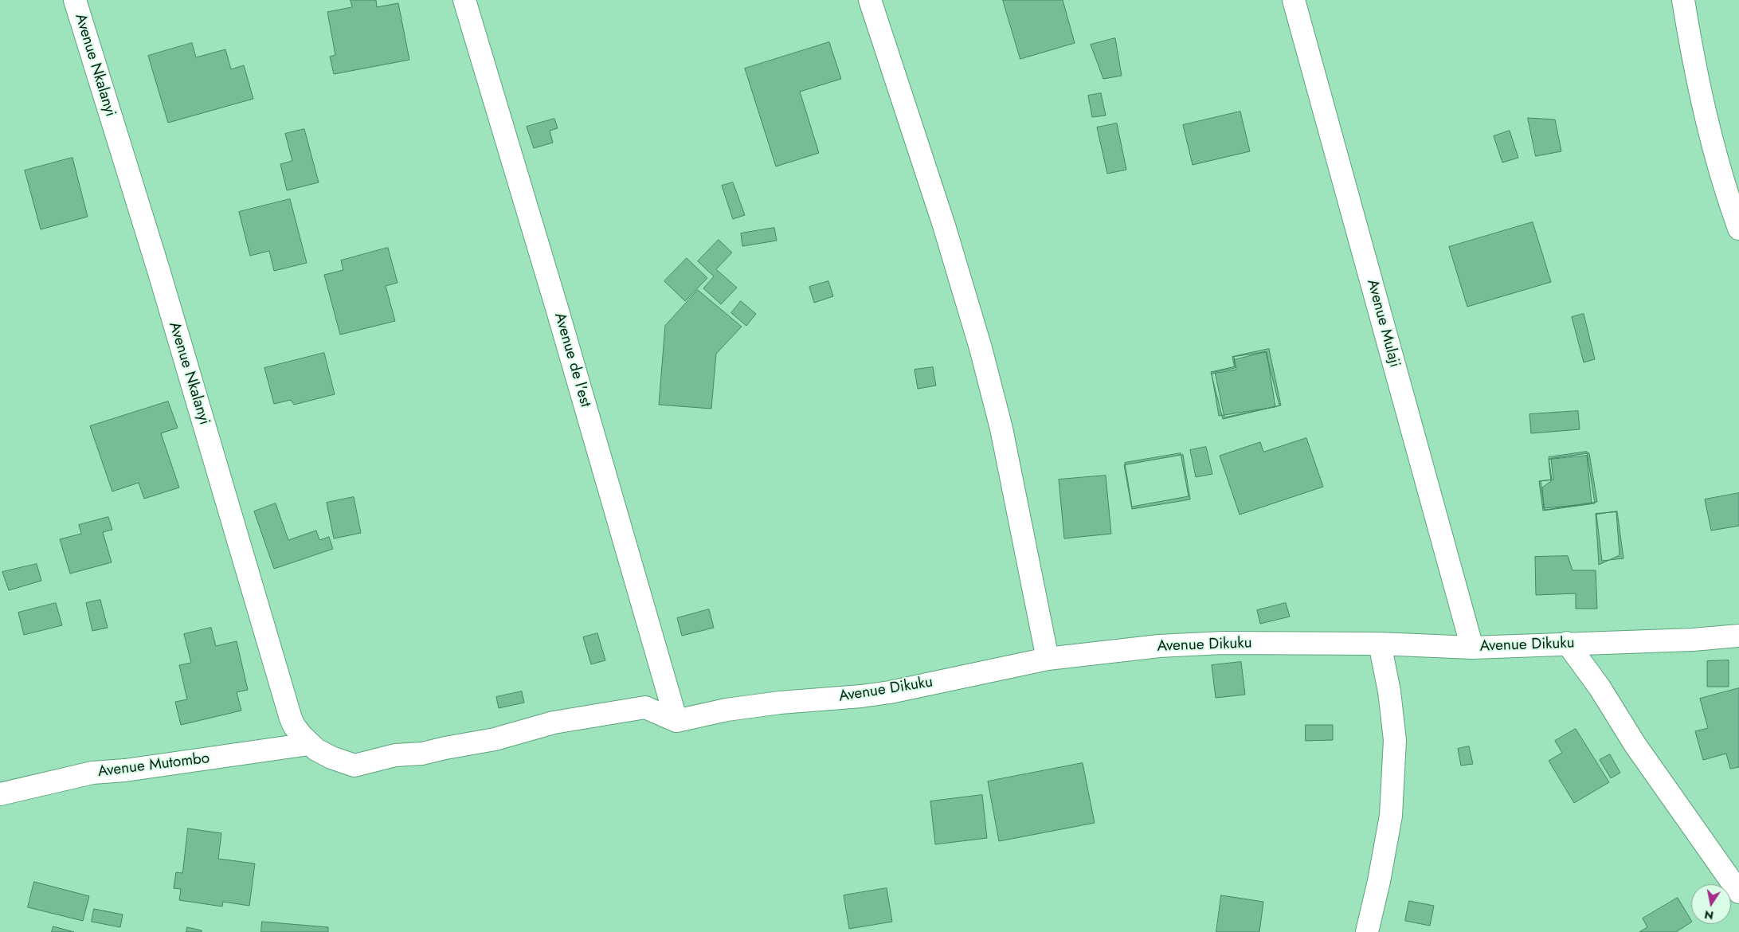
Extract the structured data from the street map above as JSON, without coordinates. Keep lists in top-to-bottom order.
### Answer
{
  "streets": {
    "street": [
      "Avenue Nkalanyi",
      "Avenue Mulaji",
      "Avenue de l'est",
      "Avenue Dikuku",
      "Avenue Mutombo"
    ]
  },
  "crossings": [
    ["Avenue Nkalanyi", "Avenue Mutombo"],
    ["Avenue Mulaji", "Avenue Dikuku"],
    ["Avenue de l'est", "Avenue Dikuku"]
  ],
  "north": "bottom"
}
